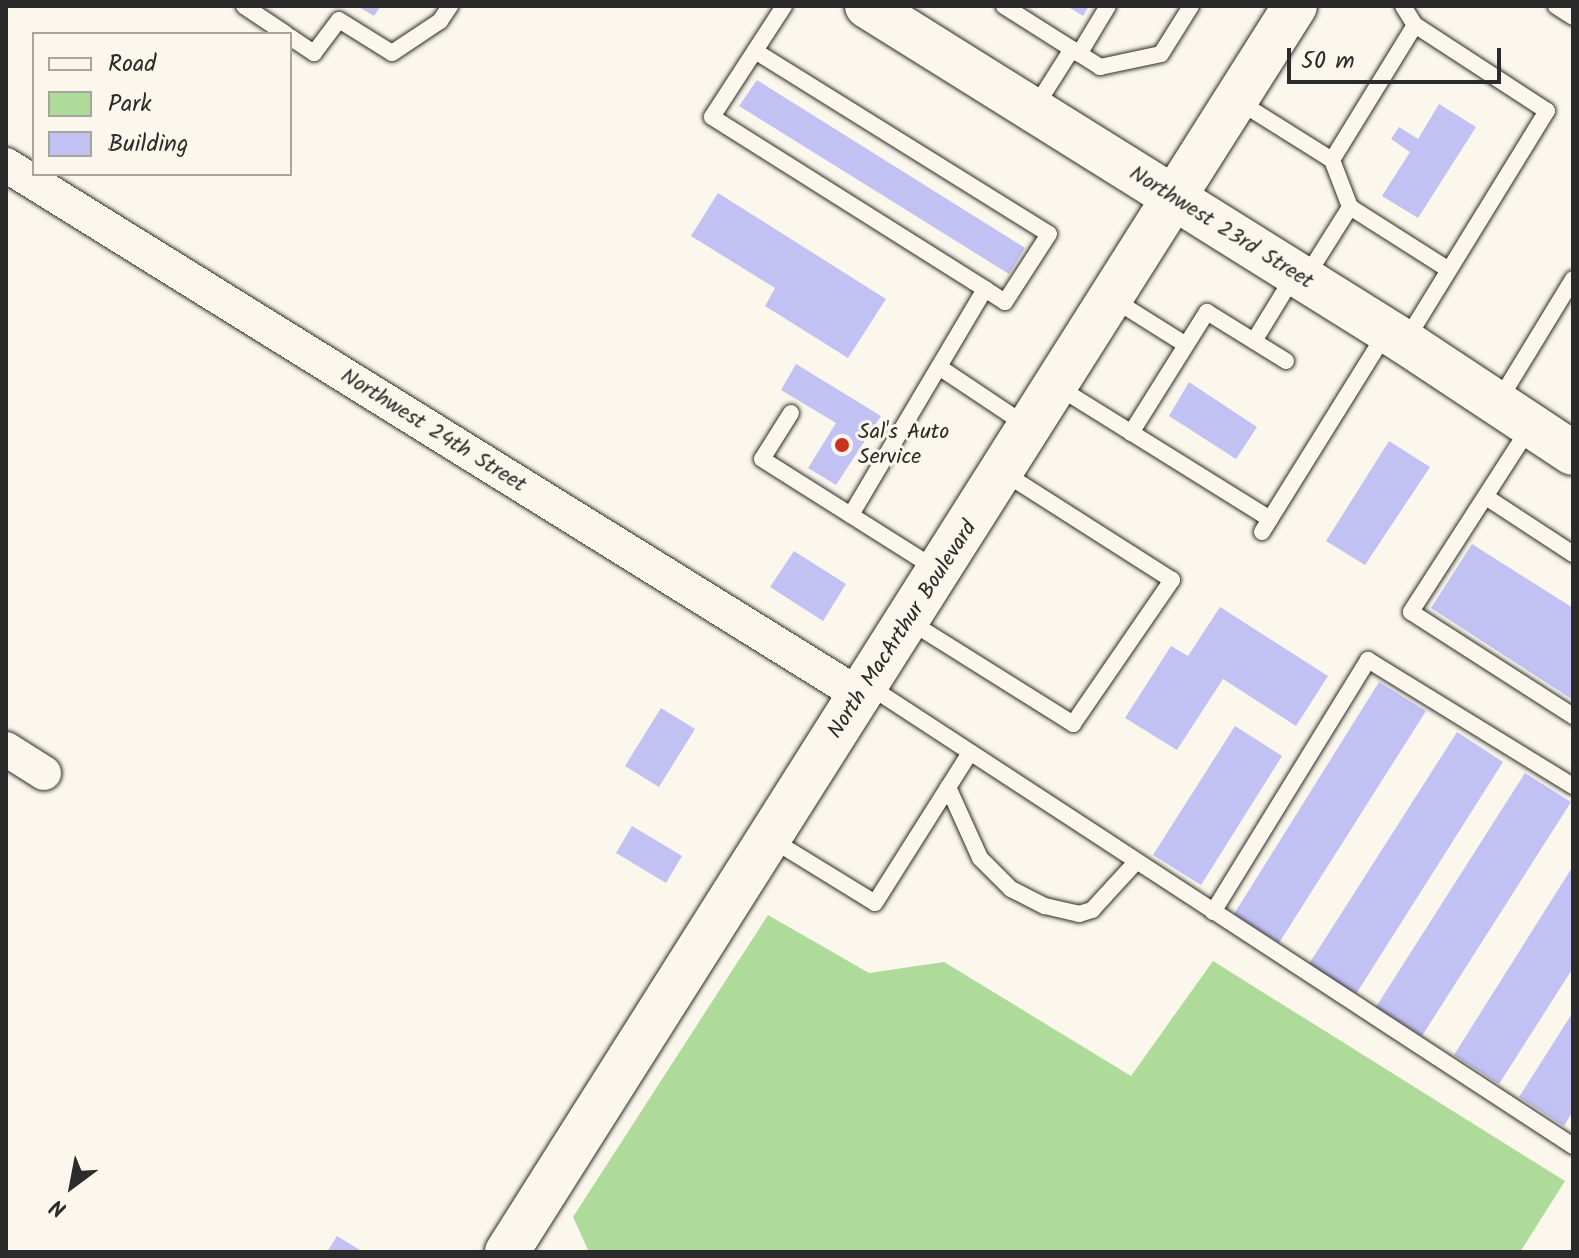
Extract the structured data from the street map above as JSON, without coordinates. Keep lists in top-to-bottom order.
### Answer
{
  "streets": {
    "main road": ["Northwest 23rd Street", "North MacArthur Boulevard"],
    "street": ["Northwest 24th Street"]
  },
  "crossings": [
    ["Northwest 23rd Street", "North MacArthur Boulevard"],
    ["Northwest 24th Street", "North MacArthur Boulevard"]
  ],
  "places": ["Sal's Auto Service"],
  "legend": ["Road", "Park", "Building"],
  "scale_bar": "50 m",
  "north": "bottom left"
}
